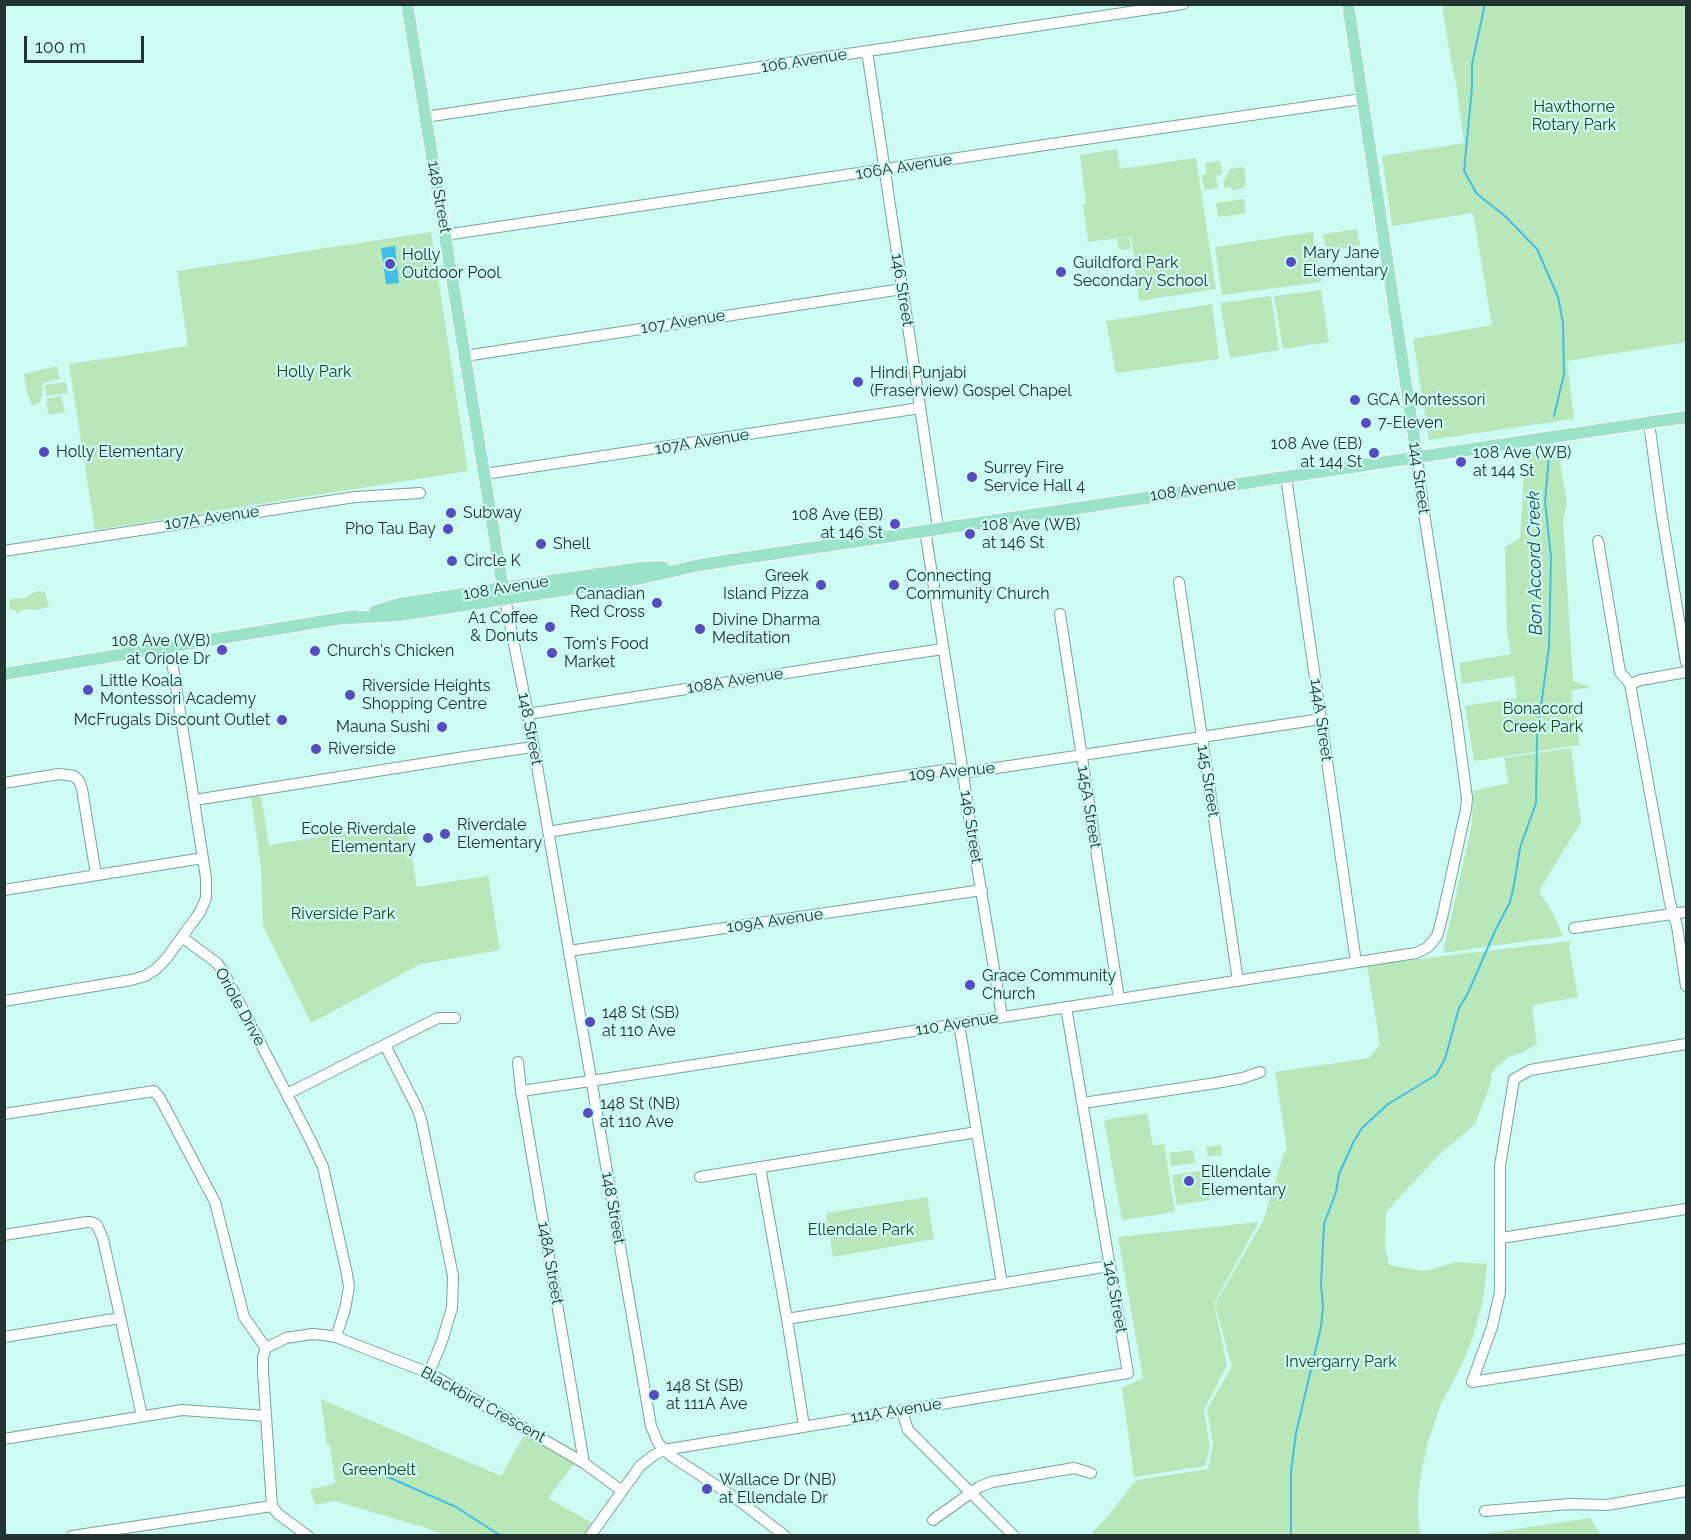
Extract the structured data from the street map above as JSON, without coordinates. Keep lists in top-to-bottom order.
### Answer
{
  "streets": {
    "main road": ["148 Street", "144 Street", "108 Avenue"],
    "street": [
      "106 Avenue",
      "106A Avenue",
      "146 Street",
      "107 Avenue",
      "107A Avenue",
      "108A Avenue",
      "144A Street",
      "109 Avenue",
      "145 Street",
      "145A Street",
      "109A Avenue",
      "Oriole Drive",
      "110 Avenue",
      "148A Street",
      "Blackbird Crescent",
      "111A Avenue"
    ]
  },
  "crossings": [
    ["106 Avenue", "148 Street"],
    ["106 Avenue", "146 Street"],
    ["106A Avenue", "148 Street"],
    ["106A Avenue", "146 Street"],
    ["106A Avenue", "144 Street"],
    ["148 Street", "107 Avenue"],
    ["148 Street", "107A Avenue"],
    ["148 Street", "108 Avenue"],
    ["148 Street", "108A Avenue"],
    ["148 Street", "109 Avenue"],
    ["148 Street", "109A Avenue"],
    ["148 Street", "110 Avenue"],
    ["148 Street", "111A Avenue"],
    ["146 Street", "107 Avenue"],
    ["146 Street", "107A Avenue"],
    ["146 Street", "108 Avenue"],
    ["146 Street", "108A Avenue"],
    ["146 Street", "109 Avenue"],
    ["146 Street", "109A Avenue"],
    ["146 Street", "110 Avenue"],
    ["146 Street", "111A Avenue"],
    ["144 Street", "108 Avenue"],
    ["144 Street", "110 Avenue"],
    ["108 Avenue", "144A Street"],
    ["144A Street", "109 Avenue"],
    ["144A Street", "110 Avenue"],
    ["109 Avenue", "145 Street"],
    ["109 Avenue", "145A Street"],
    ["145 Street", "110 Avenue"],
    ["145A Street", "110 Avenue"],
    ["Oriole Drive", "Blackbird Crescent"],
    ["110 Avenue", "148A Street"],
    ["148A Street", "Blackbird Crescent"]
  ],
  "water": ["Bon Accord Creek"],
  "parks": [
    "Hawthorne Rotary Park",
    "Holly Park",
    "Bonaccord Creek Park",
    "Riverside Park",
    "Ellendale Park",
    "Invergarry Park",
    "Greenbelt"
  ],
  "places": [
    "Mary Jane Elementary",
    "Holly Outdoor Pool",
    "Guildford Park Secondary School",
    "Hindi Punjabi (Fraserview) Gospel Chapel",
    "GCA Montessori",
    "7-Eleven",
    "Holly Elementary",
    "108 Ave (EB) at 144 St",
    "108 Ave (WB) at 144 St",
    "Surrey Fire Service Hall 4",
    "Subway",
    "108 Ave (EB) at 146 St",
    "Pho Tau Bay",
    "108 Ave (WB) at 146 St",
    "Shell",
    "Circle K",
    "Greek Island Pizza",
    "Connecting Community Church",
    "Canadian Red Cross",
    "A1 Coffee & Donuts",
    "Divine Dharma Meditation",
    "108 Ave (WB) at Oriole Dr",
    "Church's Chicken",
    "Tom's Food Market",
    "Little Koala Montessori Academy",
    "Riverside Heights Shopping Centre",
    "McFrugals Discount Outlet",
    "Mauna Sushi",
    "Riverside",
    "Riverdale Elementary",
    "Ecole Riverdale Elementary",
    "Grace Community Church",
    "148 St (SB) at 110 Ave",
    "148 St (NB) at 110 Ave",
    "Ellendale Elementary",
    "148 St (SB) at 111A Ave",
    "Wallace Dr (NB) at Ellendale Dr"
  ],
  "scale_bar": "100 m"
}
